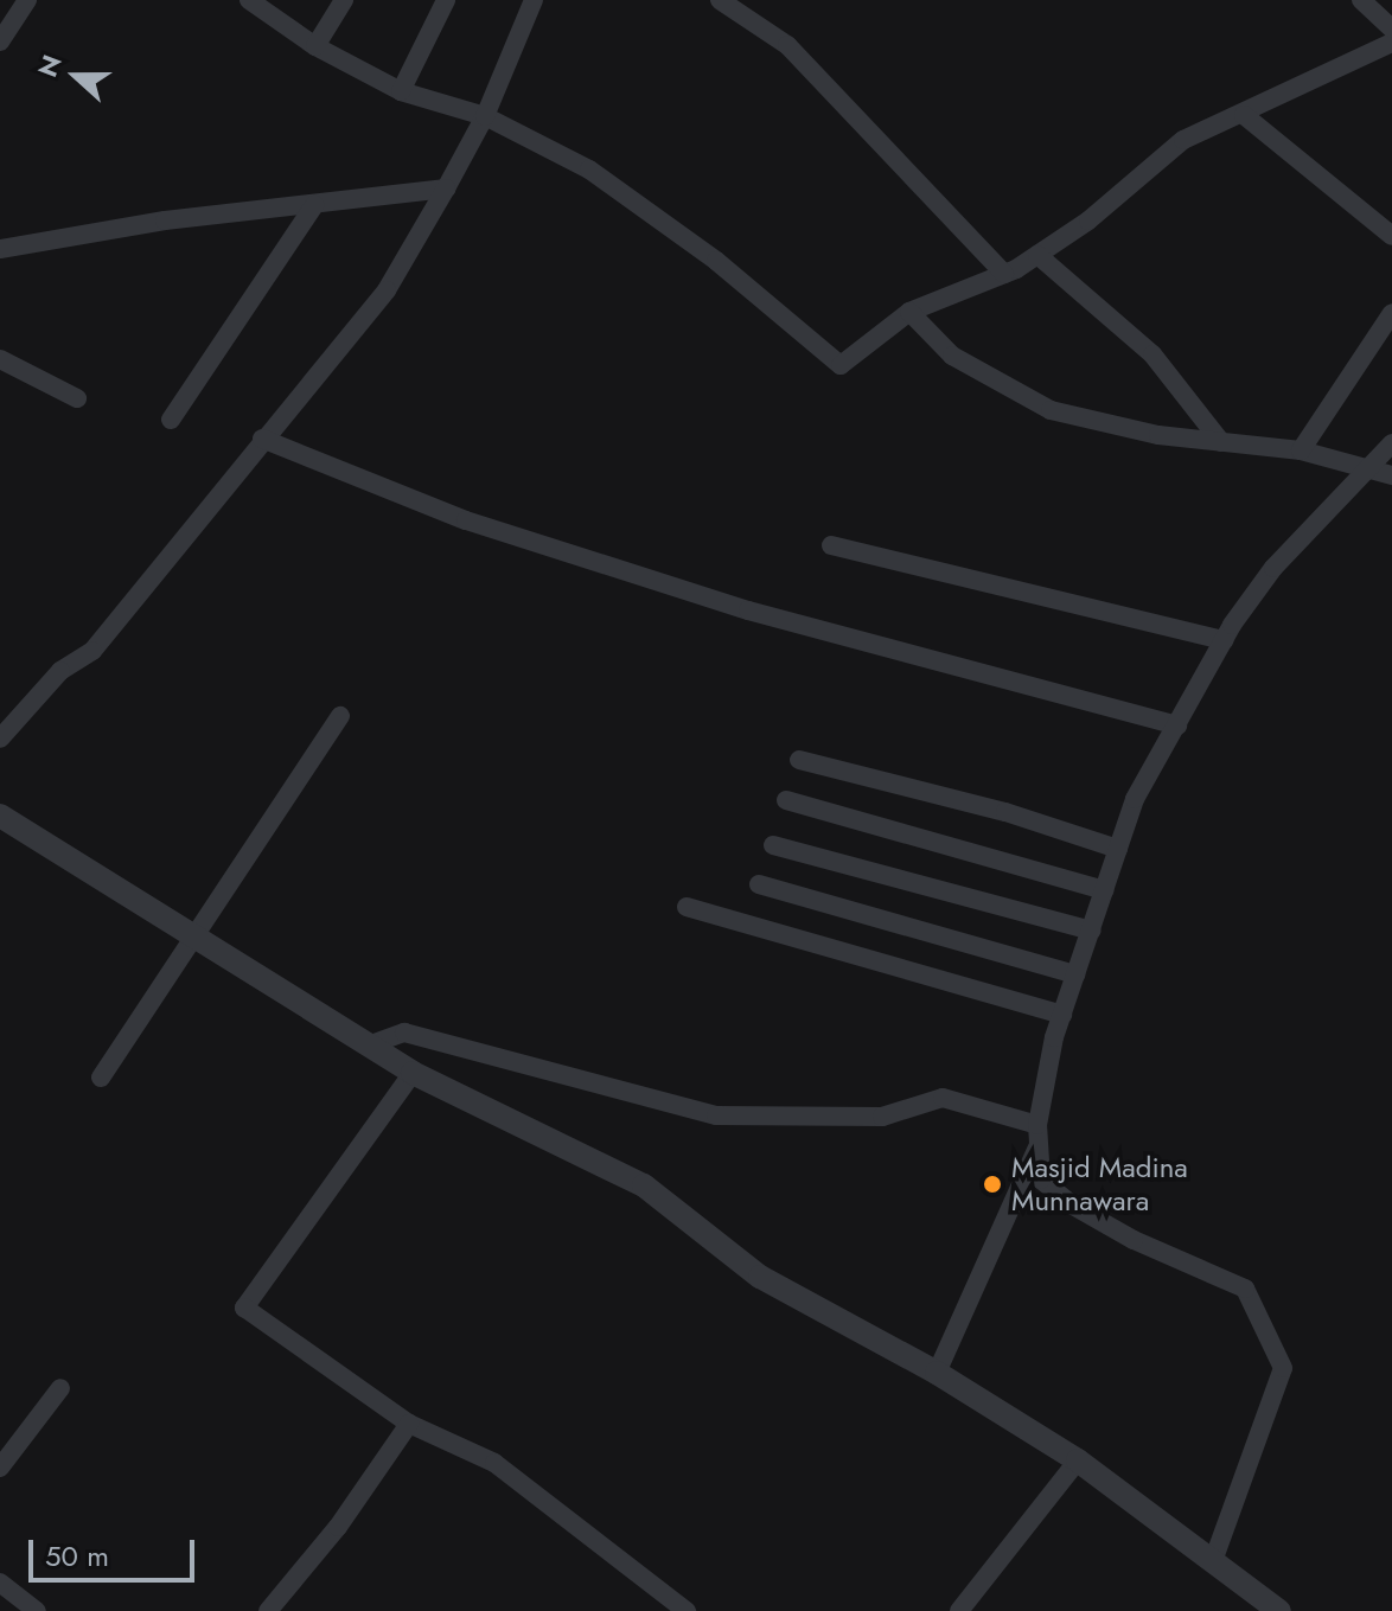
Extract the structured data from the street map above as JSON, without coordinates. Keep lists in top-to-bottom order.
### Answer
{
  "places": ["Masjid Madina Munnawara"],
  "scale_bar": "50 m",
  "north": "left"
}
